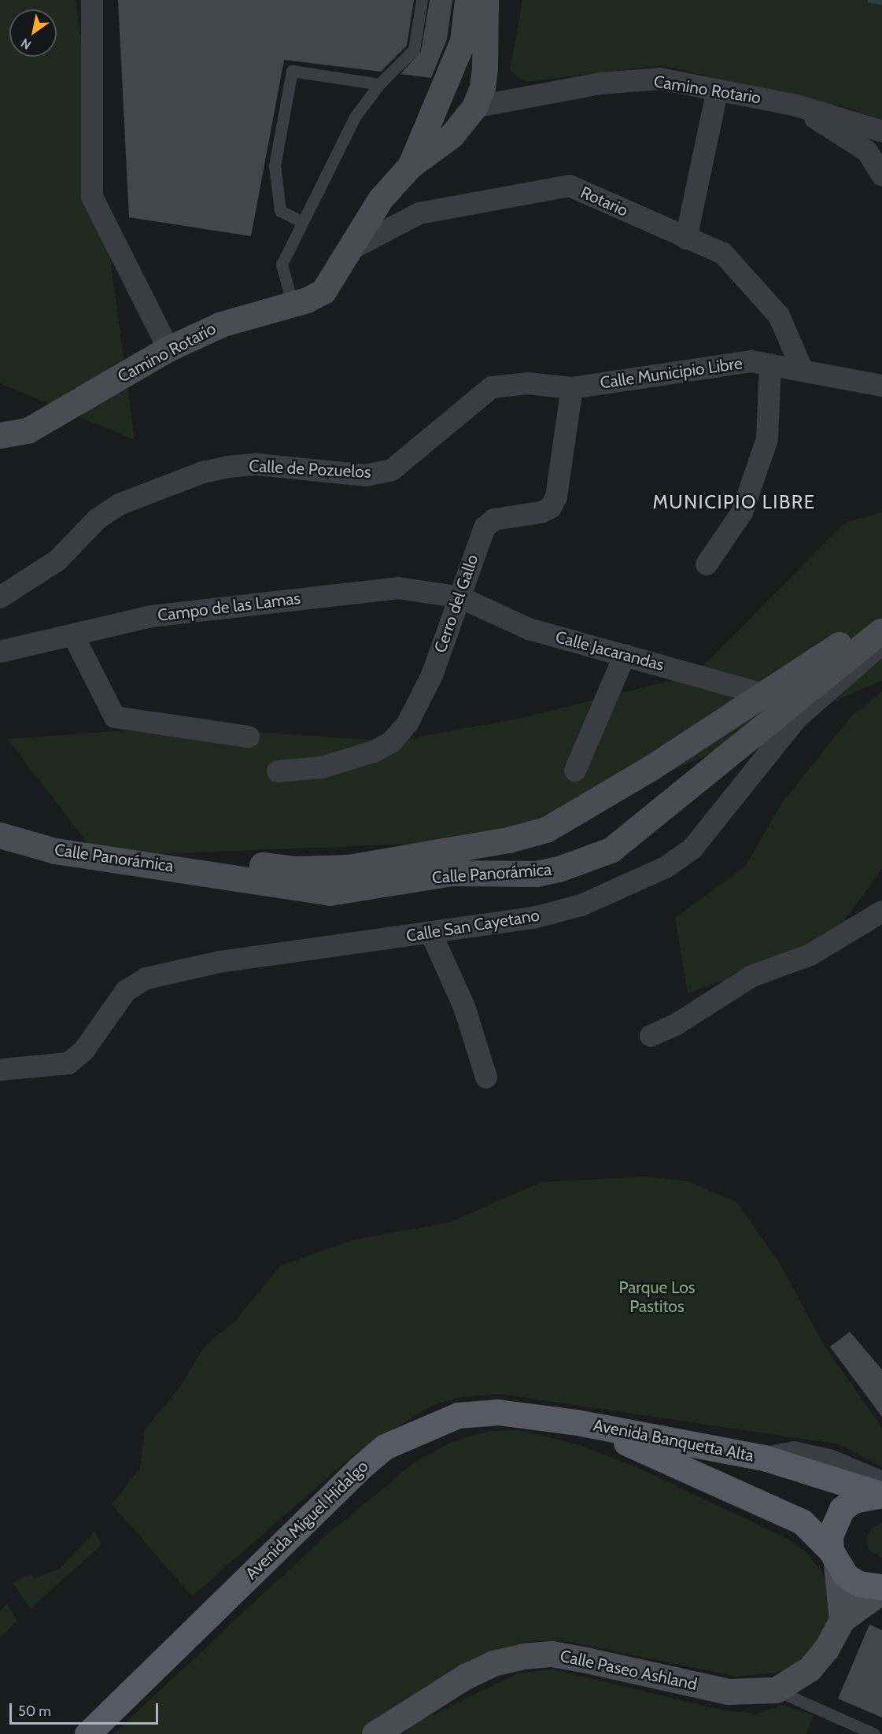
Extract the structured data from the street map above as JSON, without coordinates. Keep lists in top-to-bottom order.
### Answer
{
  "streets": {
    "main road": ["Avenida Banquetta Alta", "Avenida Miguel Hidalgo"],
    "street": [
      "Camino Rotario",
      "Rotario",
      "Calle Municipio Libre",
      "Calle de Pozuelos",
      "Cerro del Gallo",
      "Campo de las Lamas",
      "Calle Jacarandas",
      "Calle Panorámica",
      "Calle San Cayetano",
      "Calle Paseo Ashland"
    ]
  },
  "crossings": [
    ["Camino Rotario", "Rotario"],
    ["Rotario", "Calle Municipio Libre"],
    ["Calle Municipio Libre", "Calle de Pozuelos"],
    ["Calle Municipio Libre", "Cerro del Gallo"],
    ["Calle de Pozuelos", "Cerro del Gallo"],
    ["Cerro del Gallo", "Campo de las Lamas"],
    ["Cerro del Gallo", "Calle Jacarandas"],
    ["Campo de las Lamas", "Calle Jacarandas"],
    ["Calle Jacarandas", "Calle Panorámica"],
    ["Calle Panorámica", "Calle San Cayetano"],
    ["Avenida Banquetta Alta", "Avenida Miguel Hidalgo"]
  ],
  "districts": ["MUNICIPIO LIBRE"],
  "parks": ["Parque Los Pastitos"],
  "scale_bar": "50 m",
  "north": "bottom left"
}
